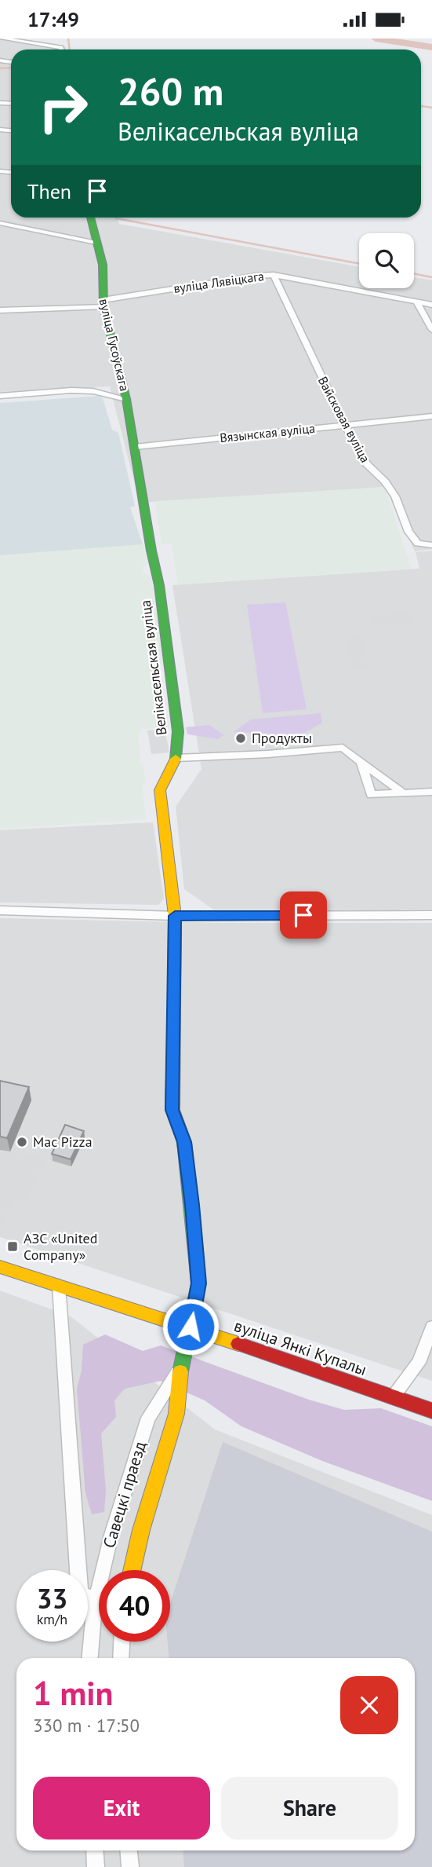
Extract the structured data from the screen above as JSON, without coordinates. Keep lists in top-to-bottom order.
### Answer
{
  "streets": {
    "street": [
      "вуліца Лявіцкага",
      "вуліца Гусоўскага",
      "Вайсковая вуліца",
      "Вязынская вуліца",
      "Велікасельская вуліца",
      "вуліца Янкі Купалы",
      "Савецкі праезд"
    ]
  },
  "crossings": [
    ["вуліца Лявіцкага", "вуліца Гусоўскага"],
    ["вуліца Лявіцкага", "Вайсковая вуліца"],
    ["вуліца Гусоўскага", "Вязынская вуліца"],
    ["вуліца Гусоўскага", "Велікасельская вуліца"],
    ["Вайсковая вуліца", "Вязынская вуліца"],
    ["Вязынская вуліца", "Велікасельская вуліца"],
    ["Велікасельская вуліца", "вуліца Янкі Купалы"],
    ["Велікасельская вуліца", "Савецкі праезд"],
    ["вуліца Янкі Купалы", "Савецкі праезд"]
  ],
  "places": {
    "other": ["Продукты", "Mac Pizza"],
    "transit": ["АЗС «United Company»"]
  },
  "page": {
    "status": "17:49",
    "turn": ["260 m", "Велікасельская вуліца"],
    "then": "Then",
    "speed": "33 km/h",
    "limit": "40",
    "heading": ["1 min", "330 m · 17:50"],
    "buttons": ["Exit", "Share"]
  }
}
